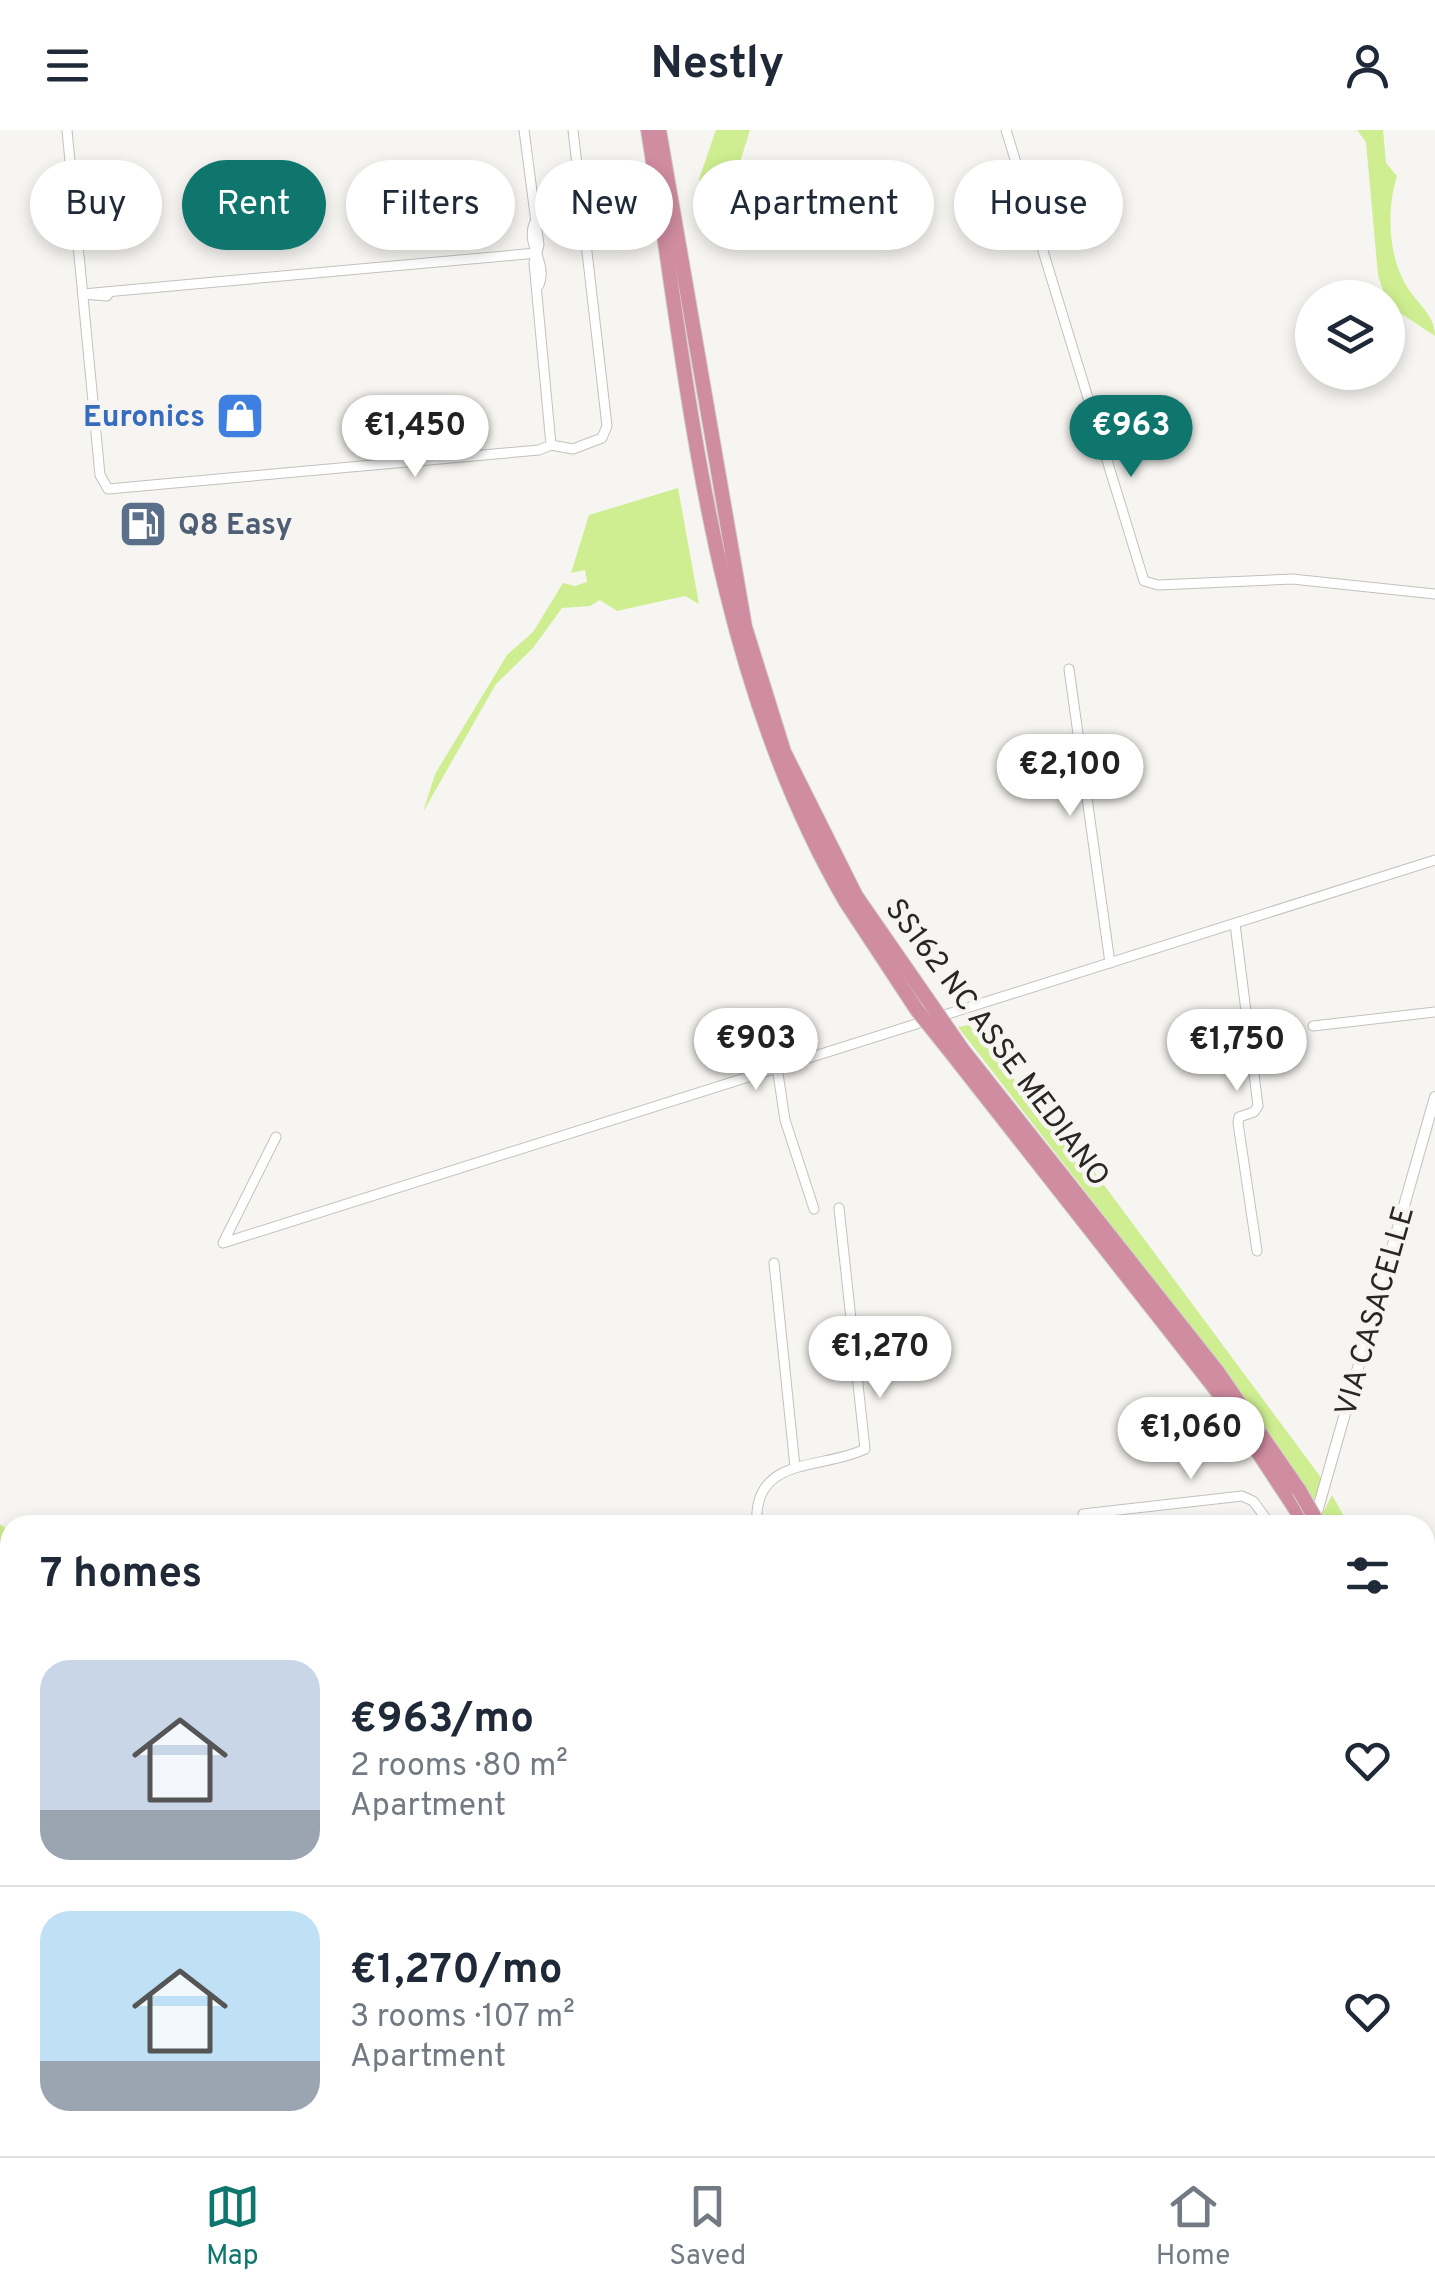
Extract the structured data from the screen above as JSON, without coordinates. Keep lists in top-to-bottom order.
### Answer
{
  "streets": {
    "highway": ["SS162 NC ASSE MEDIANO"],
    "street": ["VIA CASACELLE"]
  },
  "places": {
    "shop": ["Euronics"],
    "fuel station": ["Q8 Easy"]
  },
  "page": {
    "header": "Nestly",
    "chip": [
      "Buy",
      "Rent",
      "Filters",
      "New",
      "Apartment",
      "House"
    ],
    "price": [
      "€1,450",
      "€963",
      "€2,100",
      "€903",
      "€1,750",
      "€1,270",
      "€1,060"
    ],
    "heading": "7 homes",
    "list": [
      {
        "name": "€963/mo",
        "note": "2 rooms · 80 m² · Apartment"
      },
      {
        "name": "€1,270/mo",
        "note": "3 rooms · 107 m² · Apartment"
      }
    ],
    "tabs": ["Map", "Saved", "Home"]
  }
}
